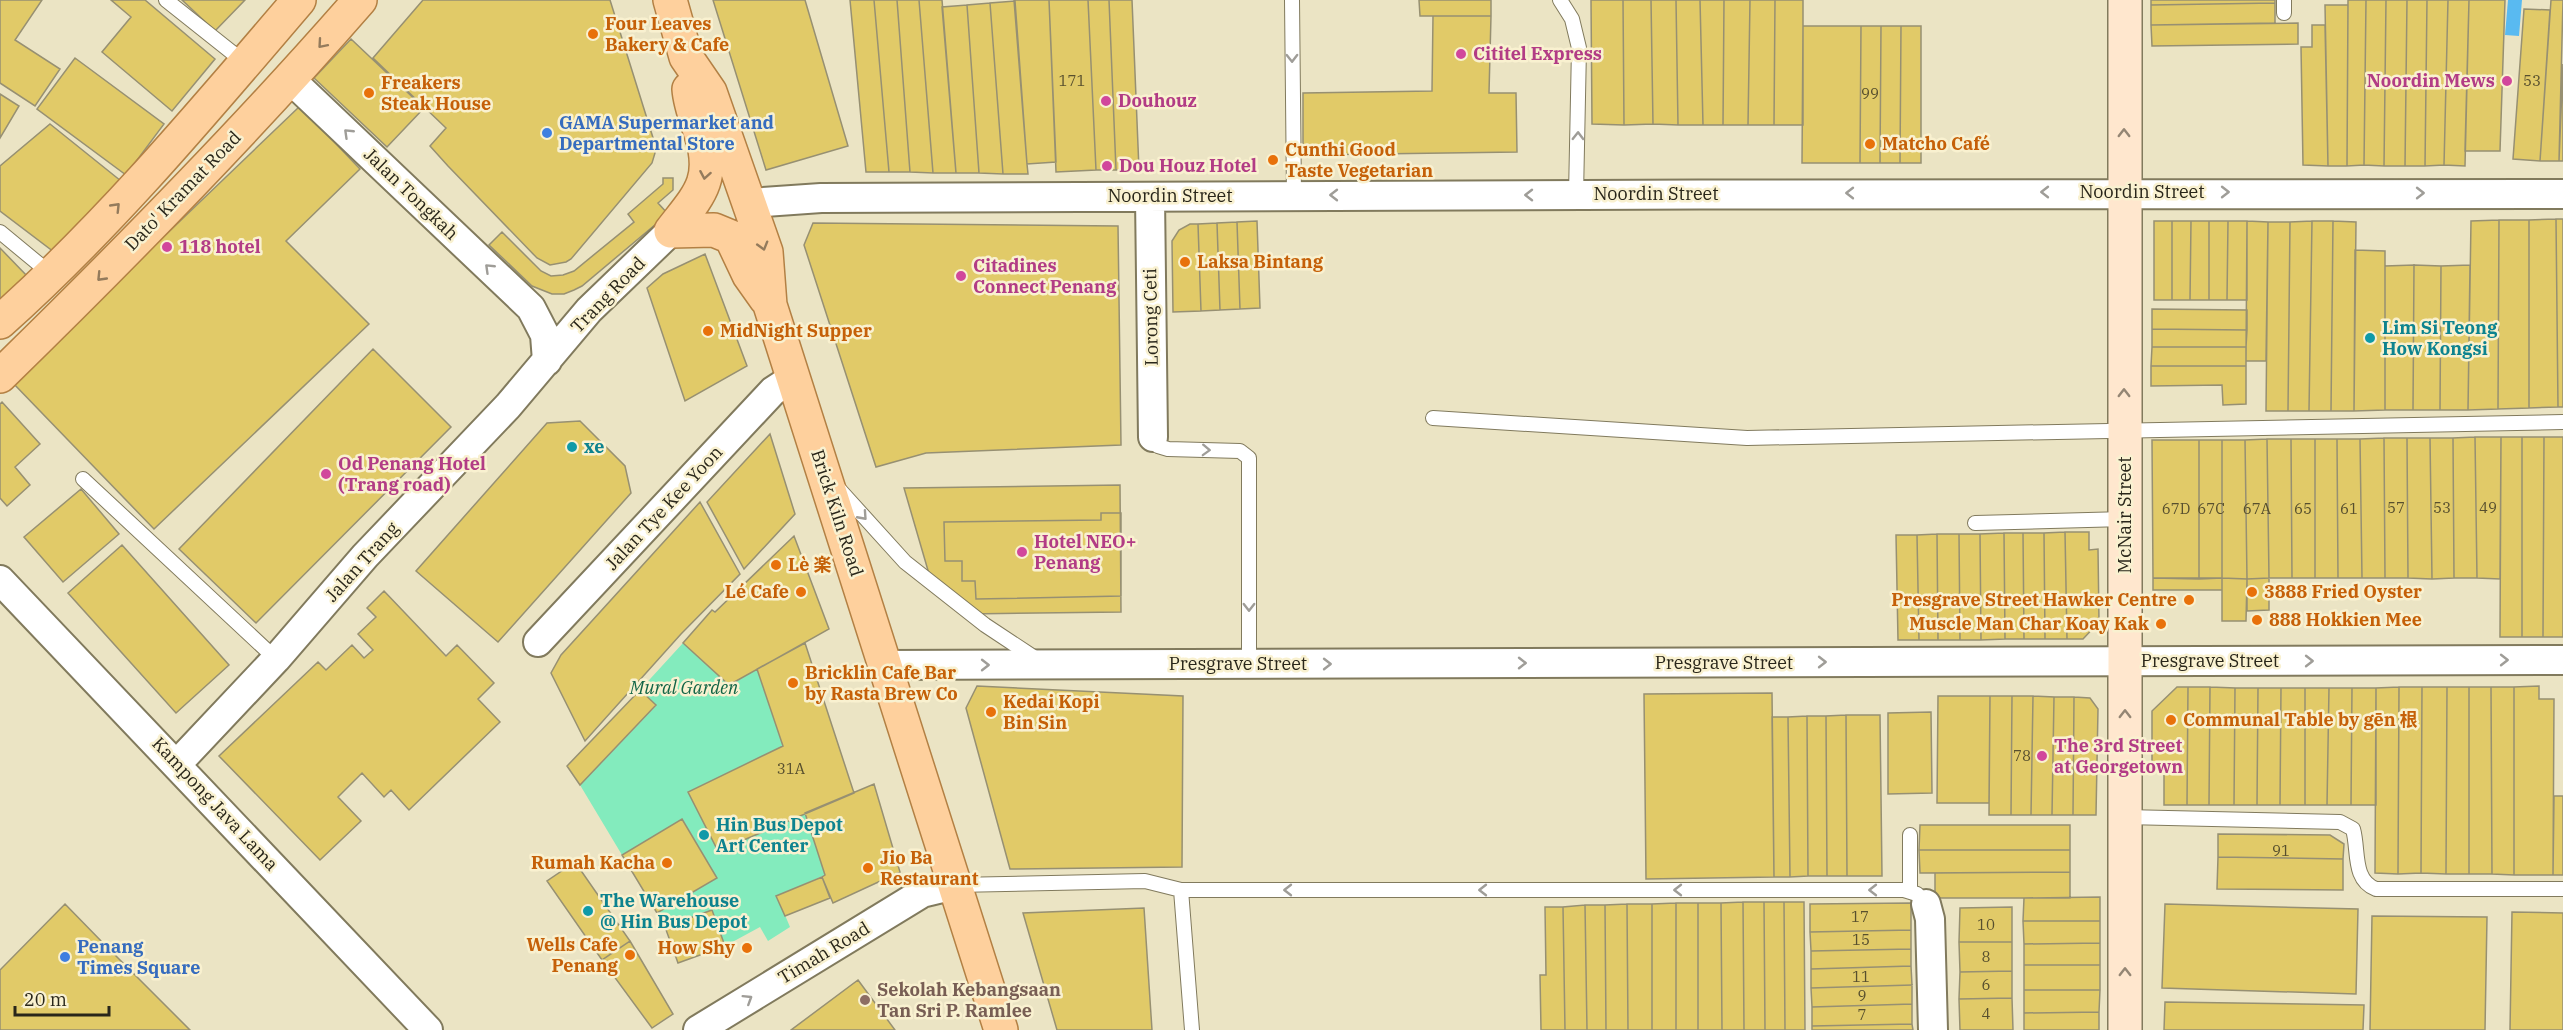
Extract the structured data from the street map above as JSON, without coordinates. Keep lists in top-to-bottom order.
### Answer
{
  "streets": {
    "main road": ["Dato' Kramat Road", "Brick Kiln Road"],
    "street": [
      "Noordin Street",
      "Jalan Tongkah",
      "Trang Road",
      "Lorong Ceti",
      "Jalan Tye Kee Yoon",
      "McNair Street",
      "Jalan Trang",
      "Presgrave Street",
      "Kampong Java Lama",
      "Timah Road"
    ]
  },
  "crossings": [
    ["Dato' Kramat Road", "Jalan Tongkah"],
    ["Noordin Street", "Lorong Ceti"],
    ["Noordin Street", "Brick Kiln Road"],
    ["Noordin Street", "McNair Street"],
    ["Jalan Tongkah", "Trang Road"],
    ["Jalan Tongkah", "Jalan Trang"],
    ["Trang Road", "Jalan Trang"],
    ["Jalan Tye Kee Yoon", "Brick Kiln Road"],
    ["Brick Kiln Road", "Presgrave Street"],
    ["Brick Kiln Road", "Timah Road"],
    ["McNair Street", "Presgrave Street"],
    ["Jalan Trang", "Kampong Java Lama"]
  ],
  "one_way": [
    "Jalan Tongkah",
    "McNair Street",
    "Presgrave Street",
    "Timah Road"
  ],
  "parks": ["Mural Garden"],
  "places": [
    "Four Leaves Bakery & Cafe",
    "Cititel Express",
    "Noordin Mews",
    "Freakers Steak House",
    "Douhouz",
    "GAMA Supermarket and Departmental Store",
    "Matcho Café",
    "Cunthi Good Taste Vegetarian",
    "Dou Houz Hotel",
    "118 hotel",
    "Laksa Bintang",
    "Citadines Connect Penang",
    "MidNight Supper",
    "Lim Si Teong How Kongsi",
    "xe",
    "Od Penang Hotel (Trang road)",
    "Hotel NEO+ Penang",
    "Lè 楽",
    "Lé Cafe",
    "3888 Fried Oyster",
    "Presgrave Street Hawker Centre",
    "888 Hokkien Mee",
    "Muscle Man Char Koay Kak",
    "Bricklin Cafe Bar by Rasta Brew Co",
    "Kedai Kopi Bin Sin",
    "Communal Table by gēn 根",
    "The 3rd Street at Georgetown",
    "Hin Bus Depot Art Center",
    "Rumah Kacha",
    "Jio Ba Restaurant",
    "The Warehouse @ Hin Bus Depot",
    "How Shy",
    "Wells Cafe Penang",
    "Penang Times Square",
    "Sekolah Kebangsaan Tan Sri P. Ramlee"
  ],
  "house_numbers": [
    "171",
    "53",
    "99",
    "57",
    "53",
    "49",
    "67D",
    "67C",
    "67A",
    "65",
    "61",
    "78",
    "31A",
    "91",
    "17",
    "10",
    "15",
    "8",
    "11",
    "6",
    "9",
    "4",
    "7"
  ],
  "scale_bar": "20 m"
}
